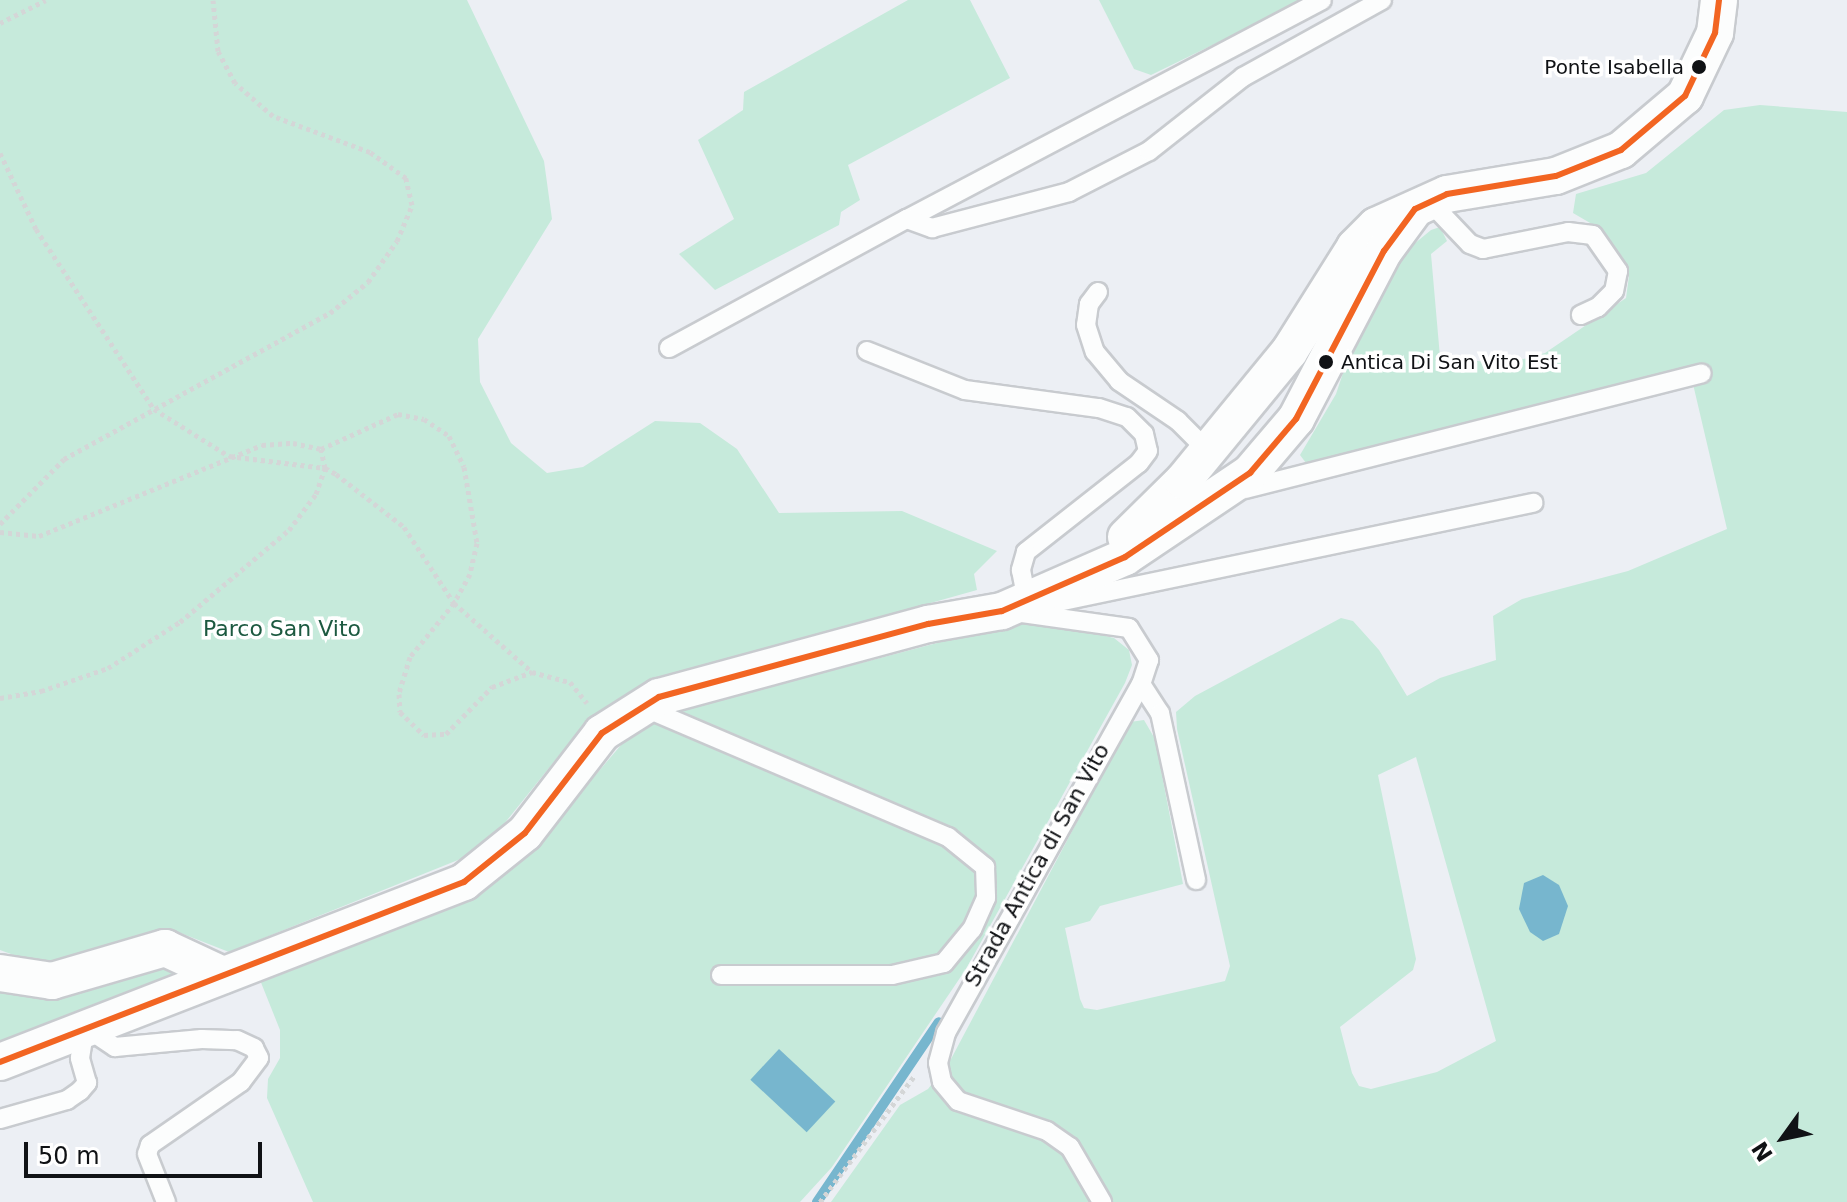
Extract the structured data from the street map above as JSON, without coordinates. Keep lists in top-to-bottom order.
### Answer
{
  "streets": {
    "lane": ["Strada Antica di San Vito"]
  },
  "parks": ["Parco San Vito"],
  "places": ["Ponte Isabella", "Antica Di San Vito Est"],
  "scale_bar": "50 m",
  "north": "bottom left"
}
